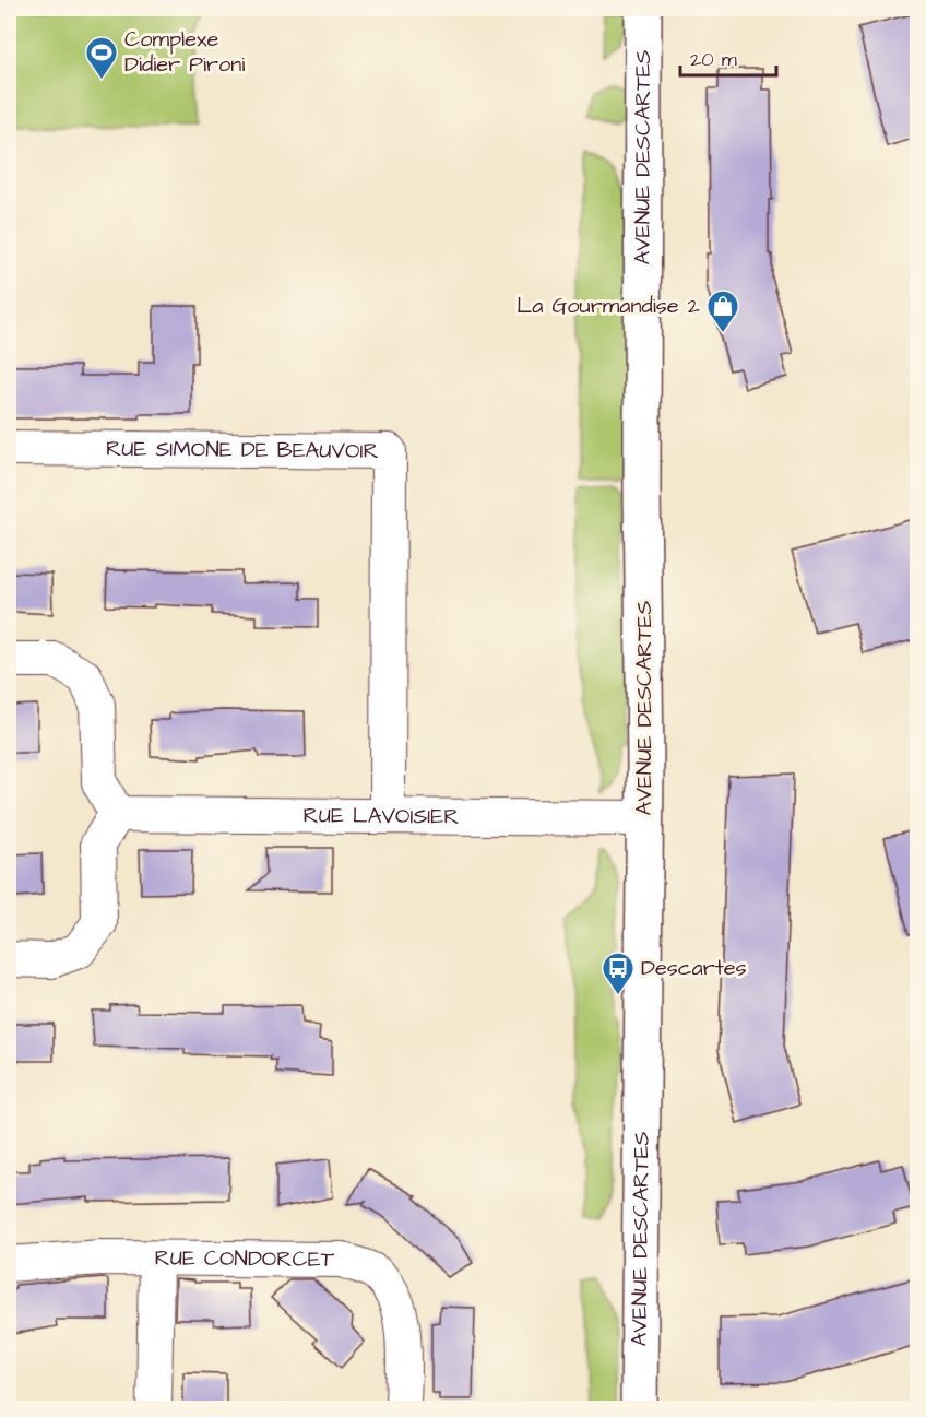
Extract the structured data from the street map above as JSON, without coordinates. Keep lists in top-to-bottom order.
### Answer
{
  "streets": {
    "main road": ["AVENUE DESCARTES"],
    "street": ["RUE SIMONE DE BEAUVOIR", "RUE LAVOISIER", "RUE CONDORCET"]
  },
  "crossings": [
    ["AVENUE DESCARTES", "RUE LAVOISIER"],
    ["RUE SIMONE DE BEAUVOIR", "RUE LAVOISIER"]
  ],
  "places": {
    "sports": ["Complexe Didier Pironi"],
    "shop": ["La Gourmandise 2"],
    "bus stop": ["Descartes"]
  },
  "scale_bar": "20 m"
}
